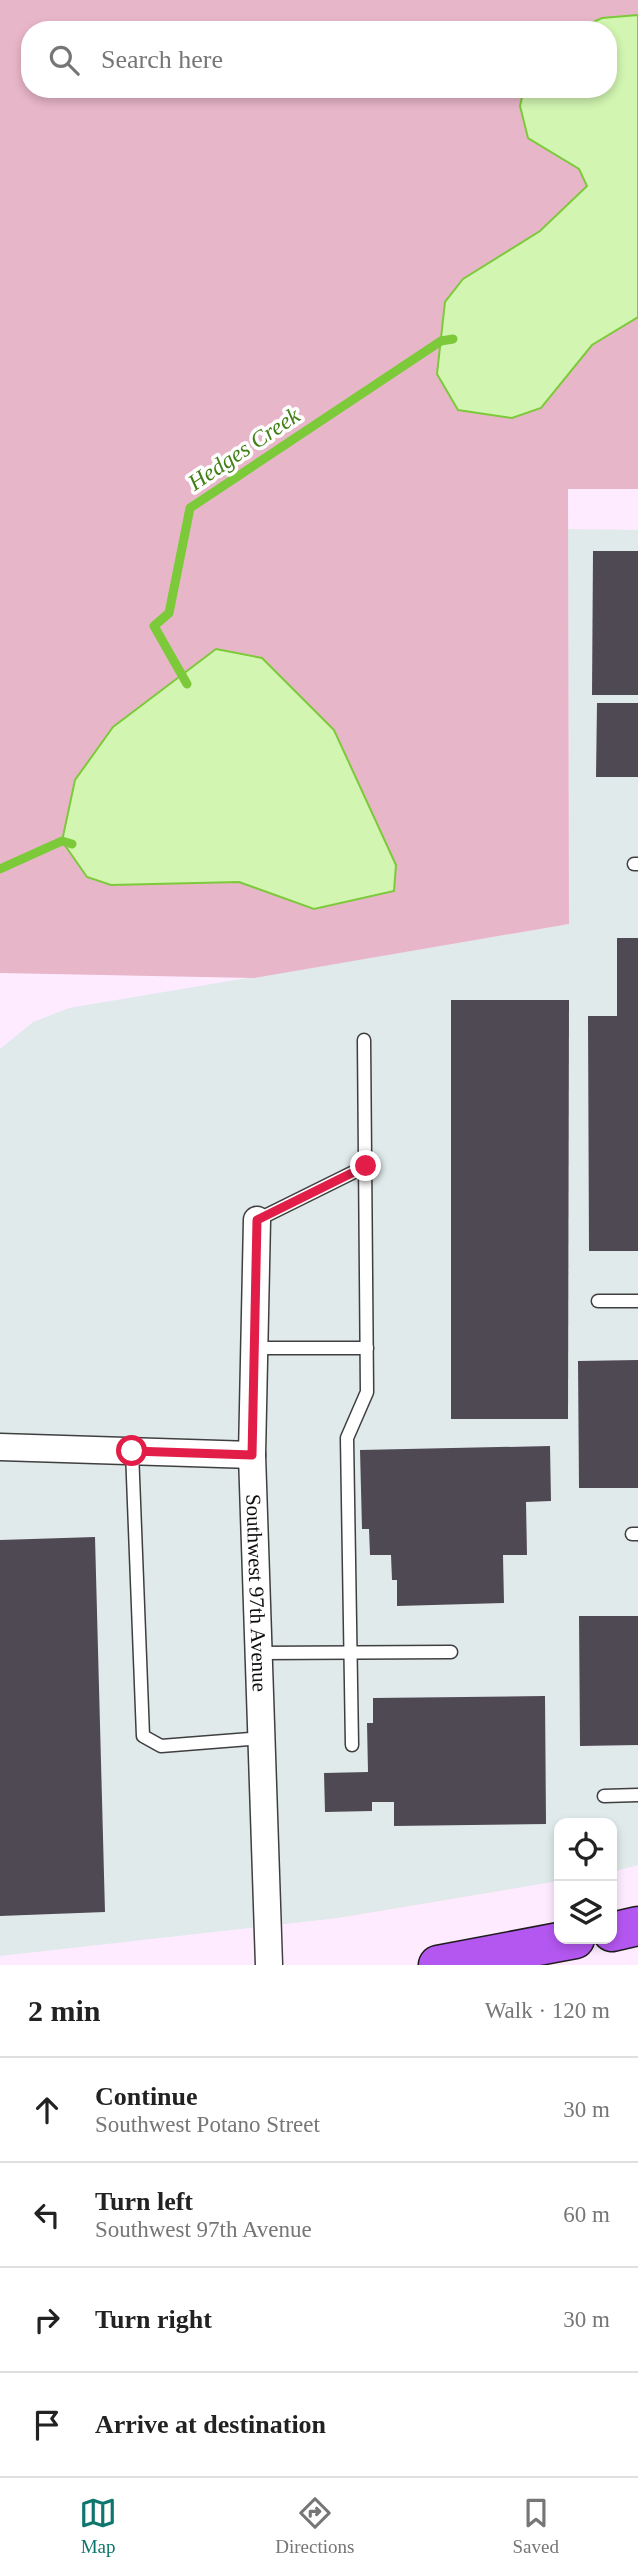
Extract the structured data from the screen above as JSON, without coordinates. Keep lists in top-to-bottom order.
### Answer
{
  "streets": {
    "street": ["Southwest 97th Avenue"]
  },
  "water": ["Hedges Creek"],
  "page": {
    "search": "Search here",
    "heading": ["2 min", "Walk · 120 m"],
    "list": [
      ["Continue", "Southwest Potano Street", "30 m"],
      ["Turn left", "Southwest 97th Avenue", "60 m"],
      ["Turn right", "30 m"],
      "Arrive at destination"
    ],
    "nav": ["Map", "Directions", "Saved"]
  }
}
